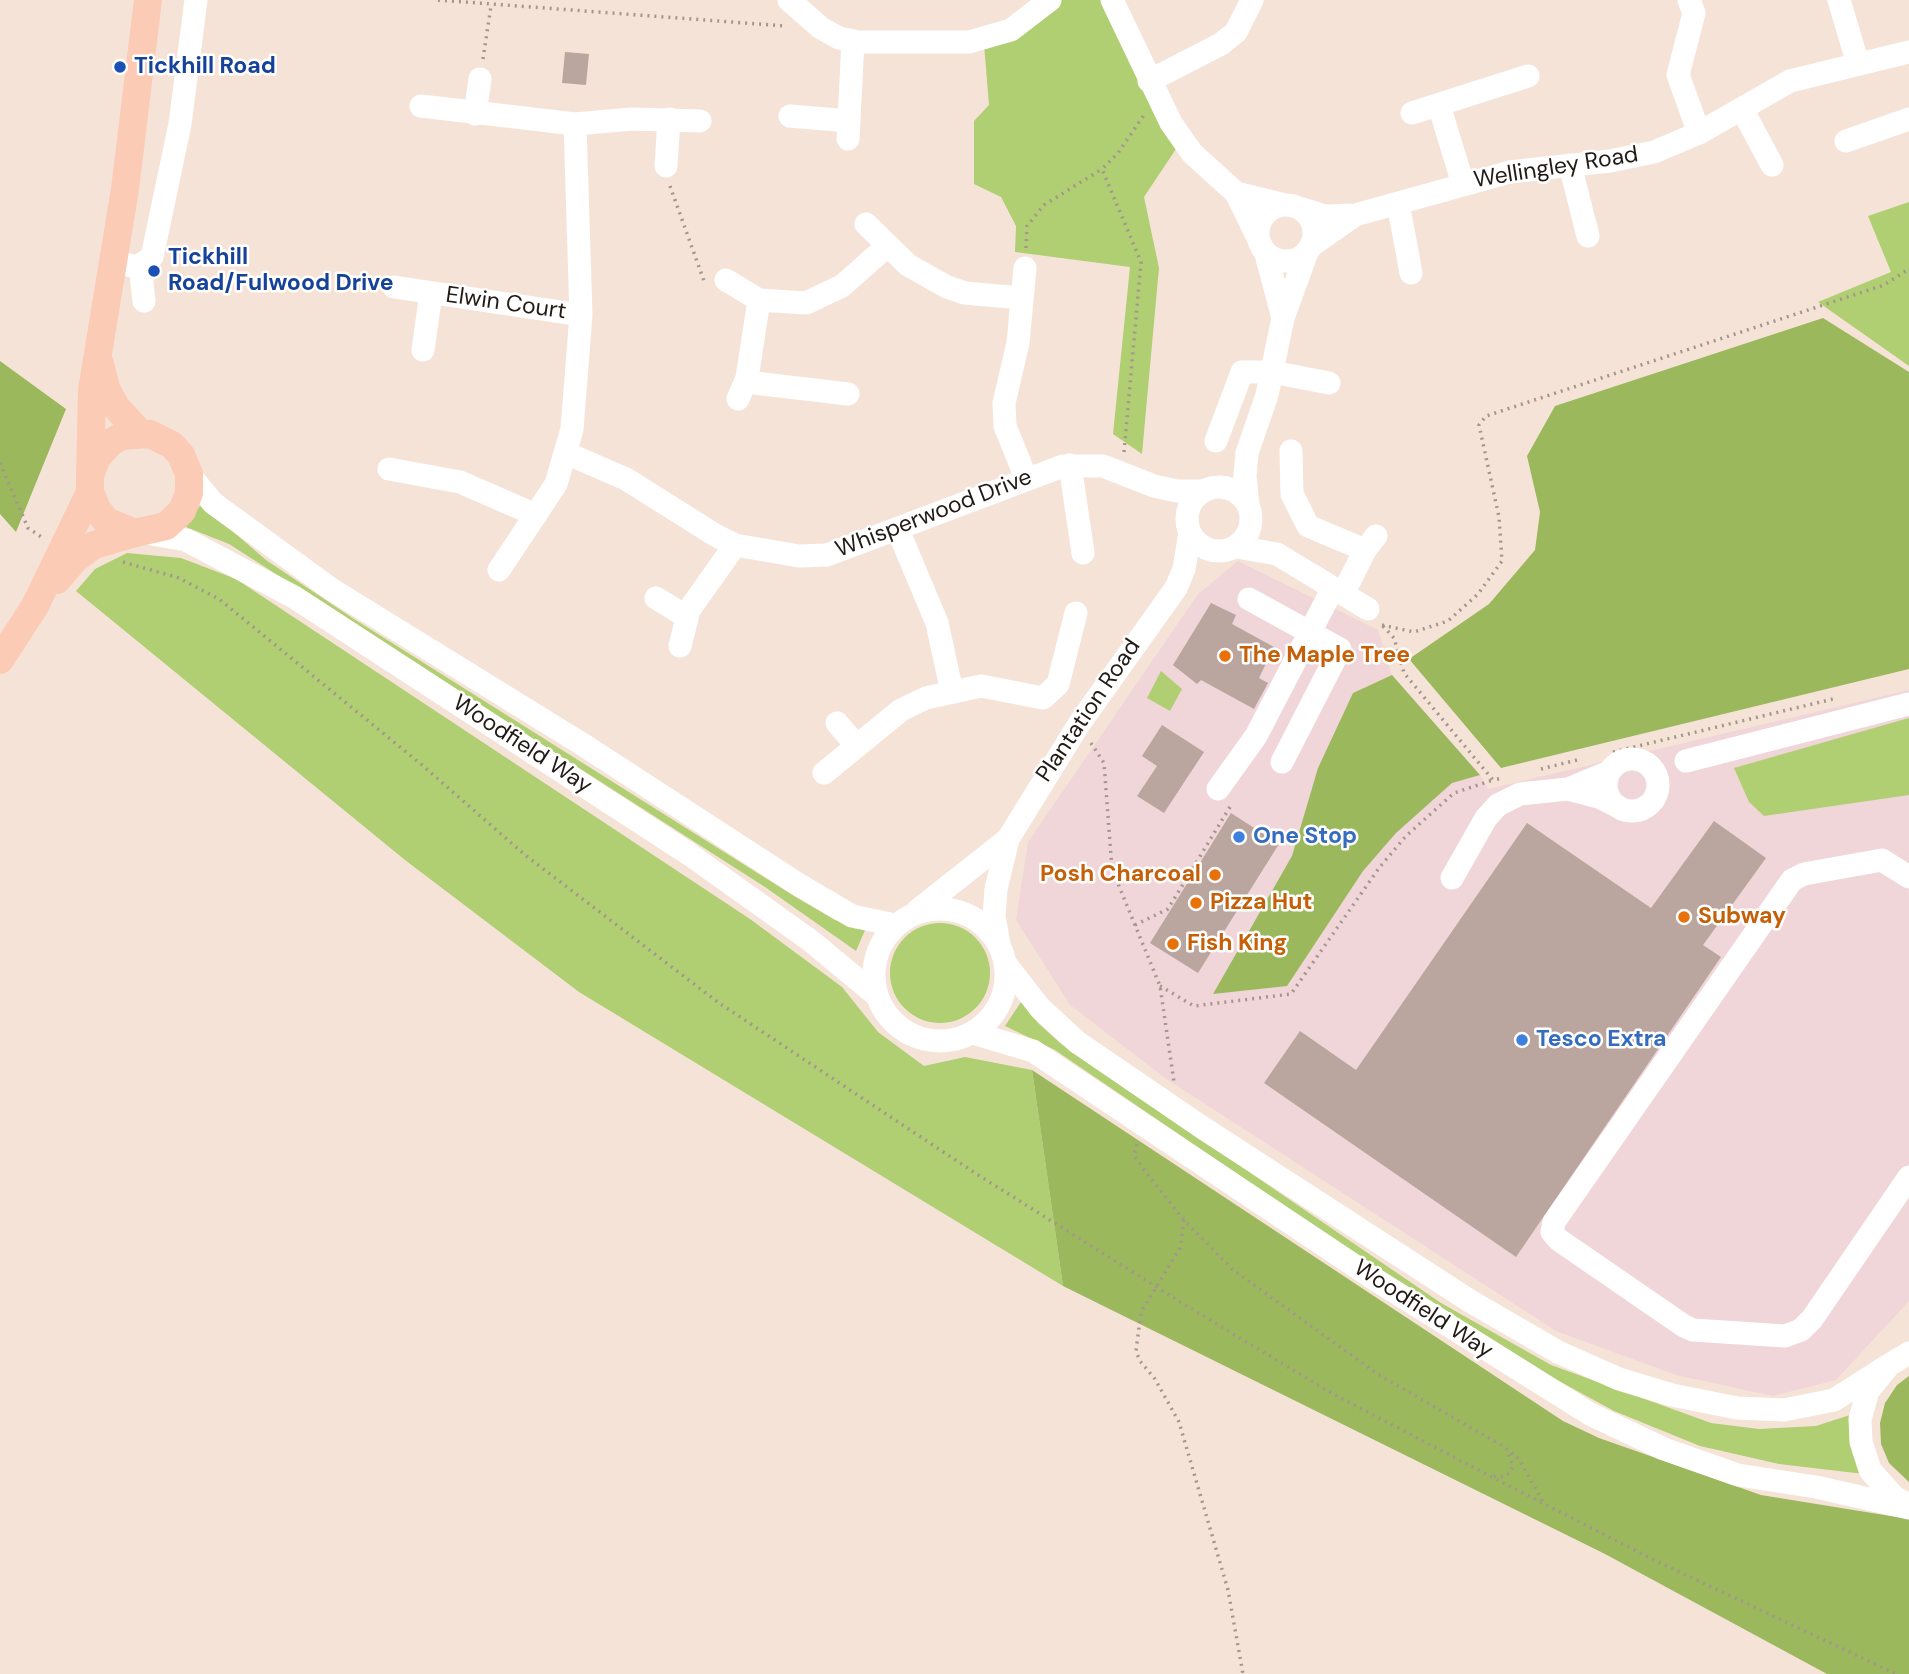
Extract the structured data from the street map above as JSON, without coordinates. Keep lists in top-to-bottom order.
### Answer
{
  "streets": {
    "street": [
      "Wellingley Road",
      "Elwin Court",
      "Whisperwood Drive",
      "Plantation Road",
      "Woodfield Way"
    ]
  },
  "crossings": [
    ["Whisperwood Drive", "Plantation Road"],
    ["Plantation Road", "Woodfield Way"]
  ],
  "places": [
    "Tickhill Road",
    "Tickhill Road/Fulwood Drive",
    "The Maple Tree",
    "One Stop",
    "Posh Charcoal",
    "Pizza Hut",
    "Subway",
    "Fish King",
    "Tesco Extra"
  ]
}
